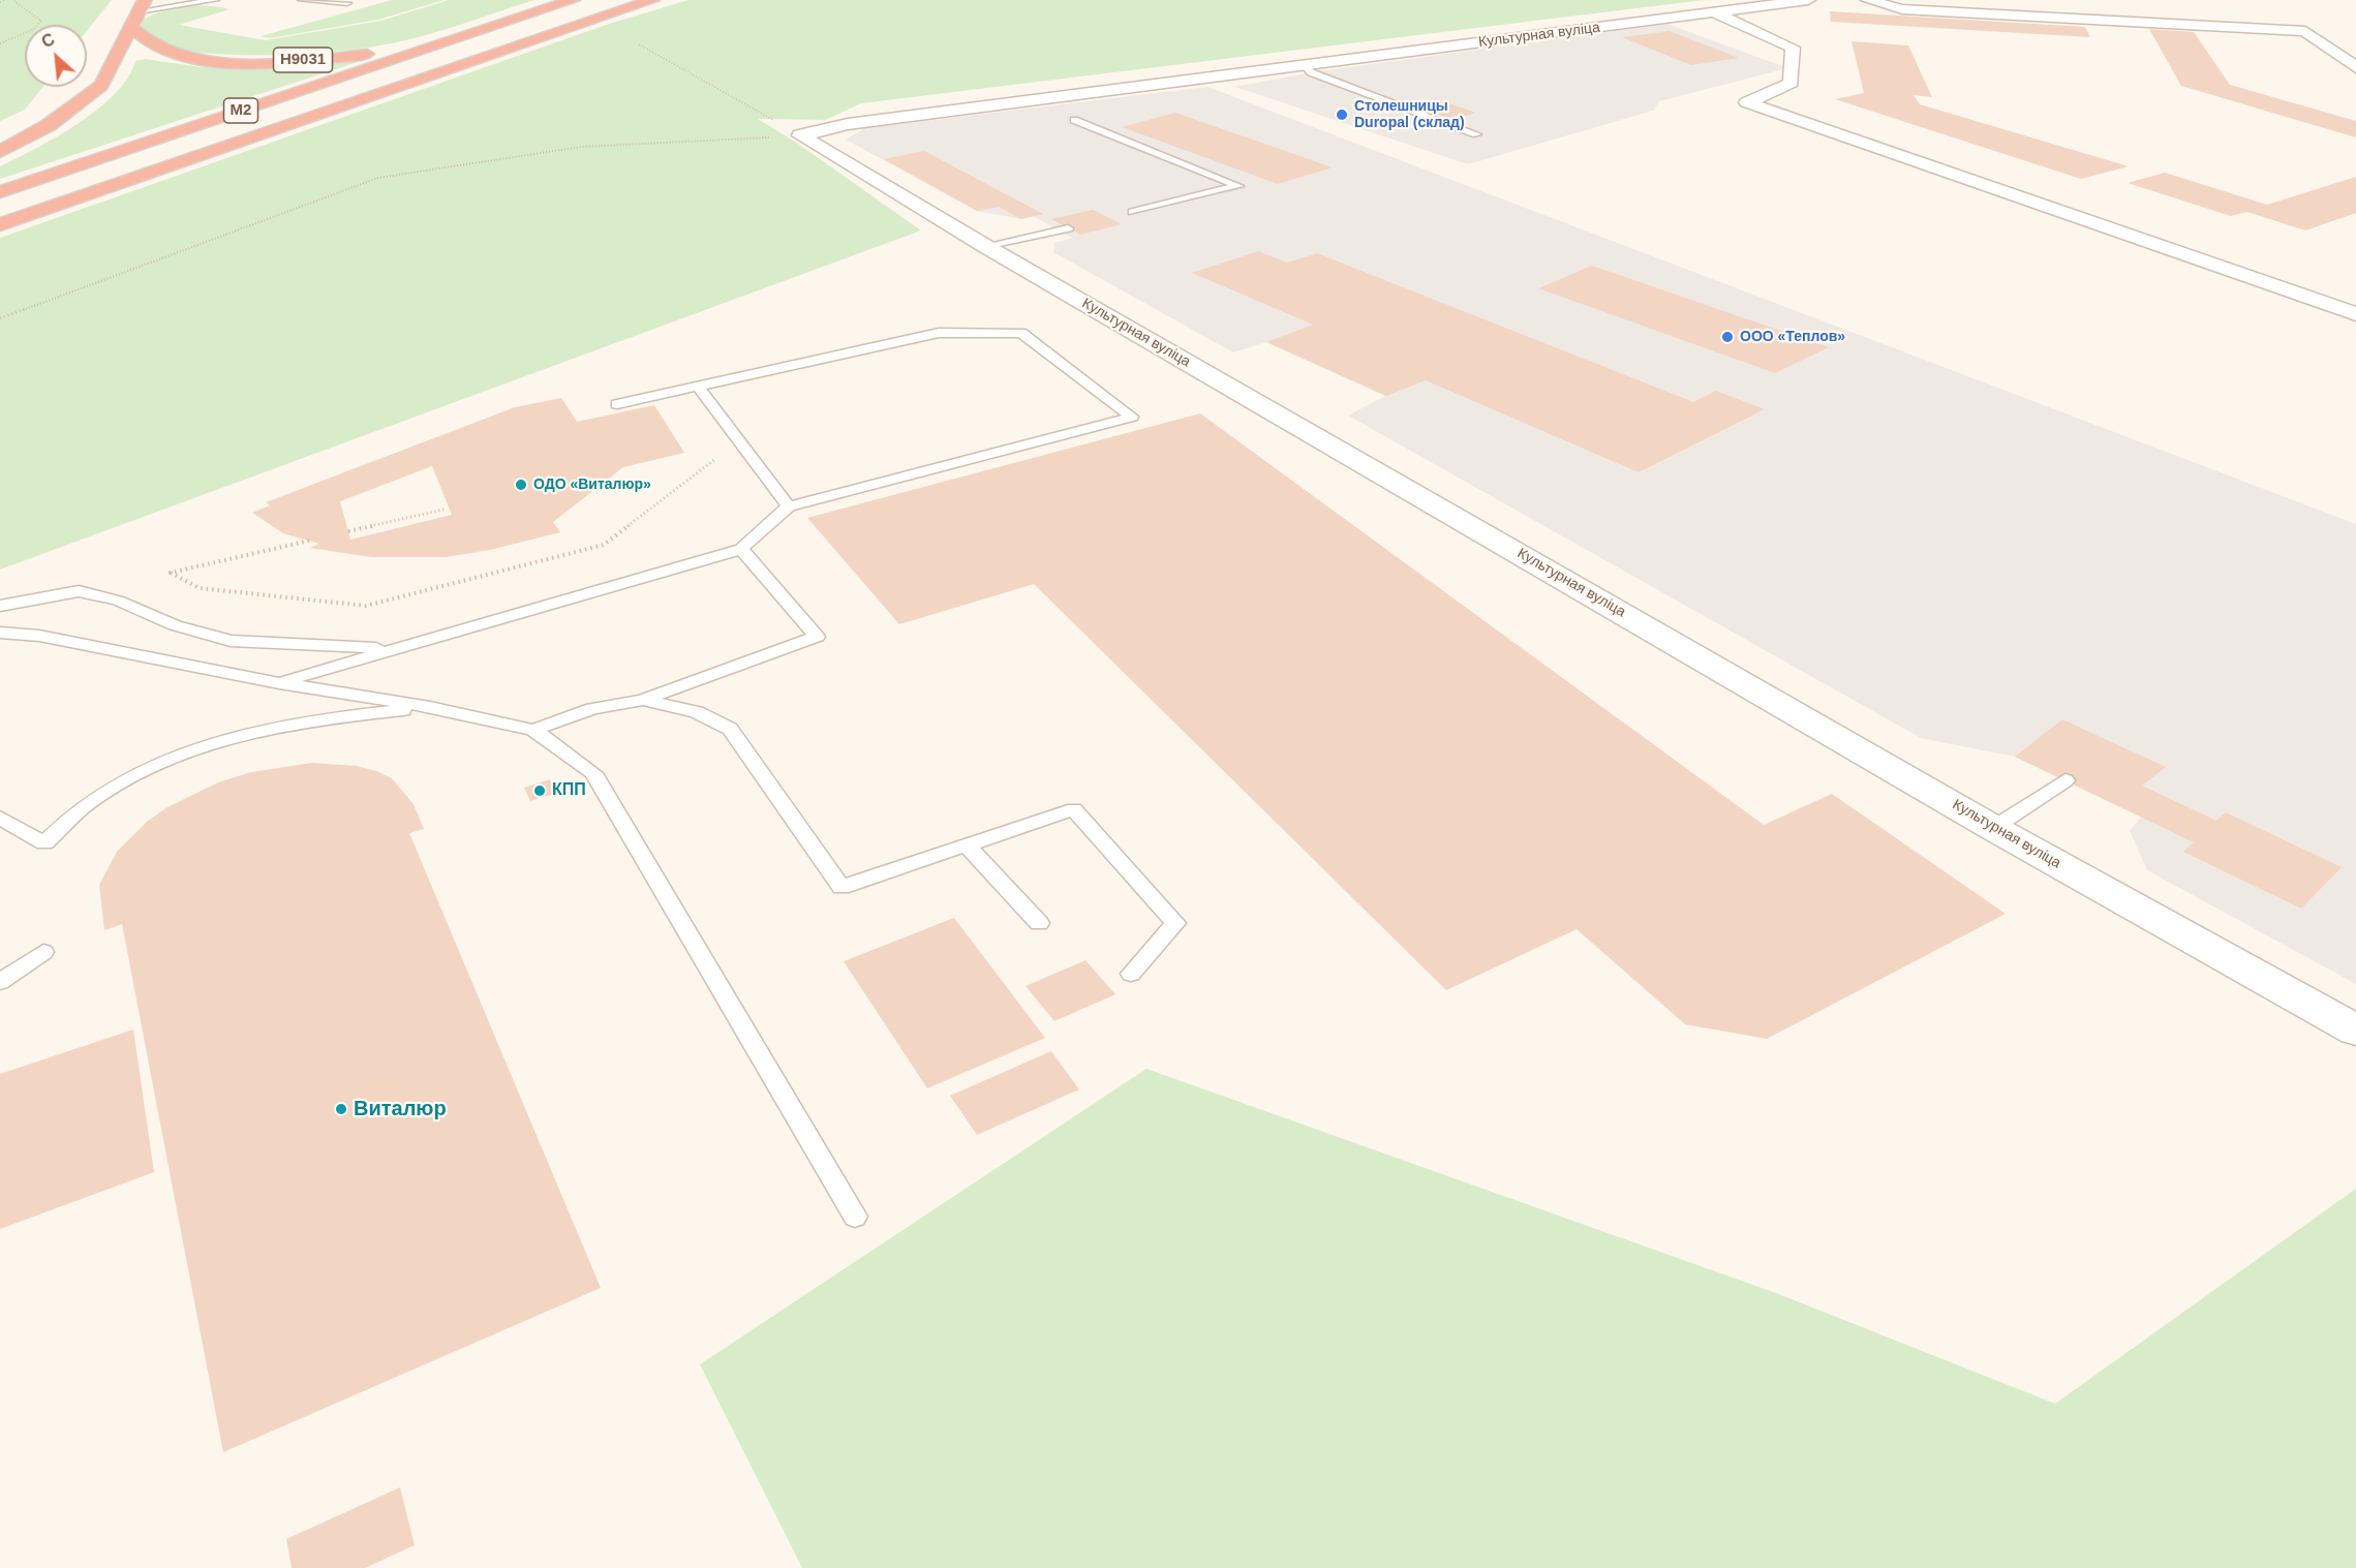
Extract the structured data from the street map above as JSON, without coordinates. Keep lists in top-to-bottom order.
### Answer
{
  "streets": {
    "highway": ["Н9031", "М2"],
    "street": ["Культурная вуліца"]
  },
  "crossings": [
    ["Н9031", "М2"]
  ],
  "places": [
    "Столешницы Duropal (склад)",
    "ООО «Теплов»",
    "ОДО «Виталюр»",
    "КПП",
    "Виталюр"
  ],
  "north": "top left"
}
